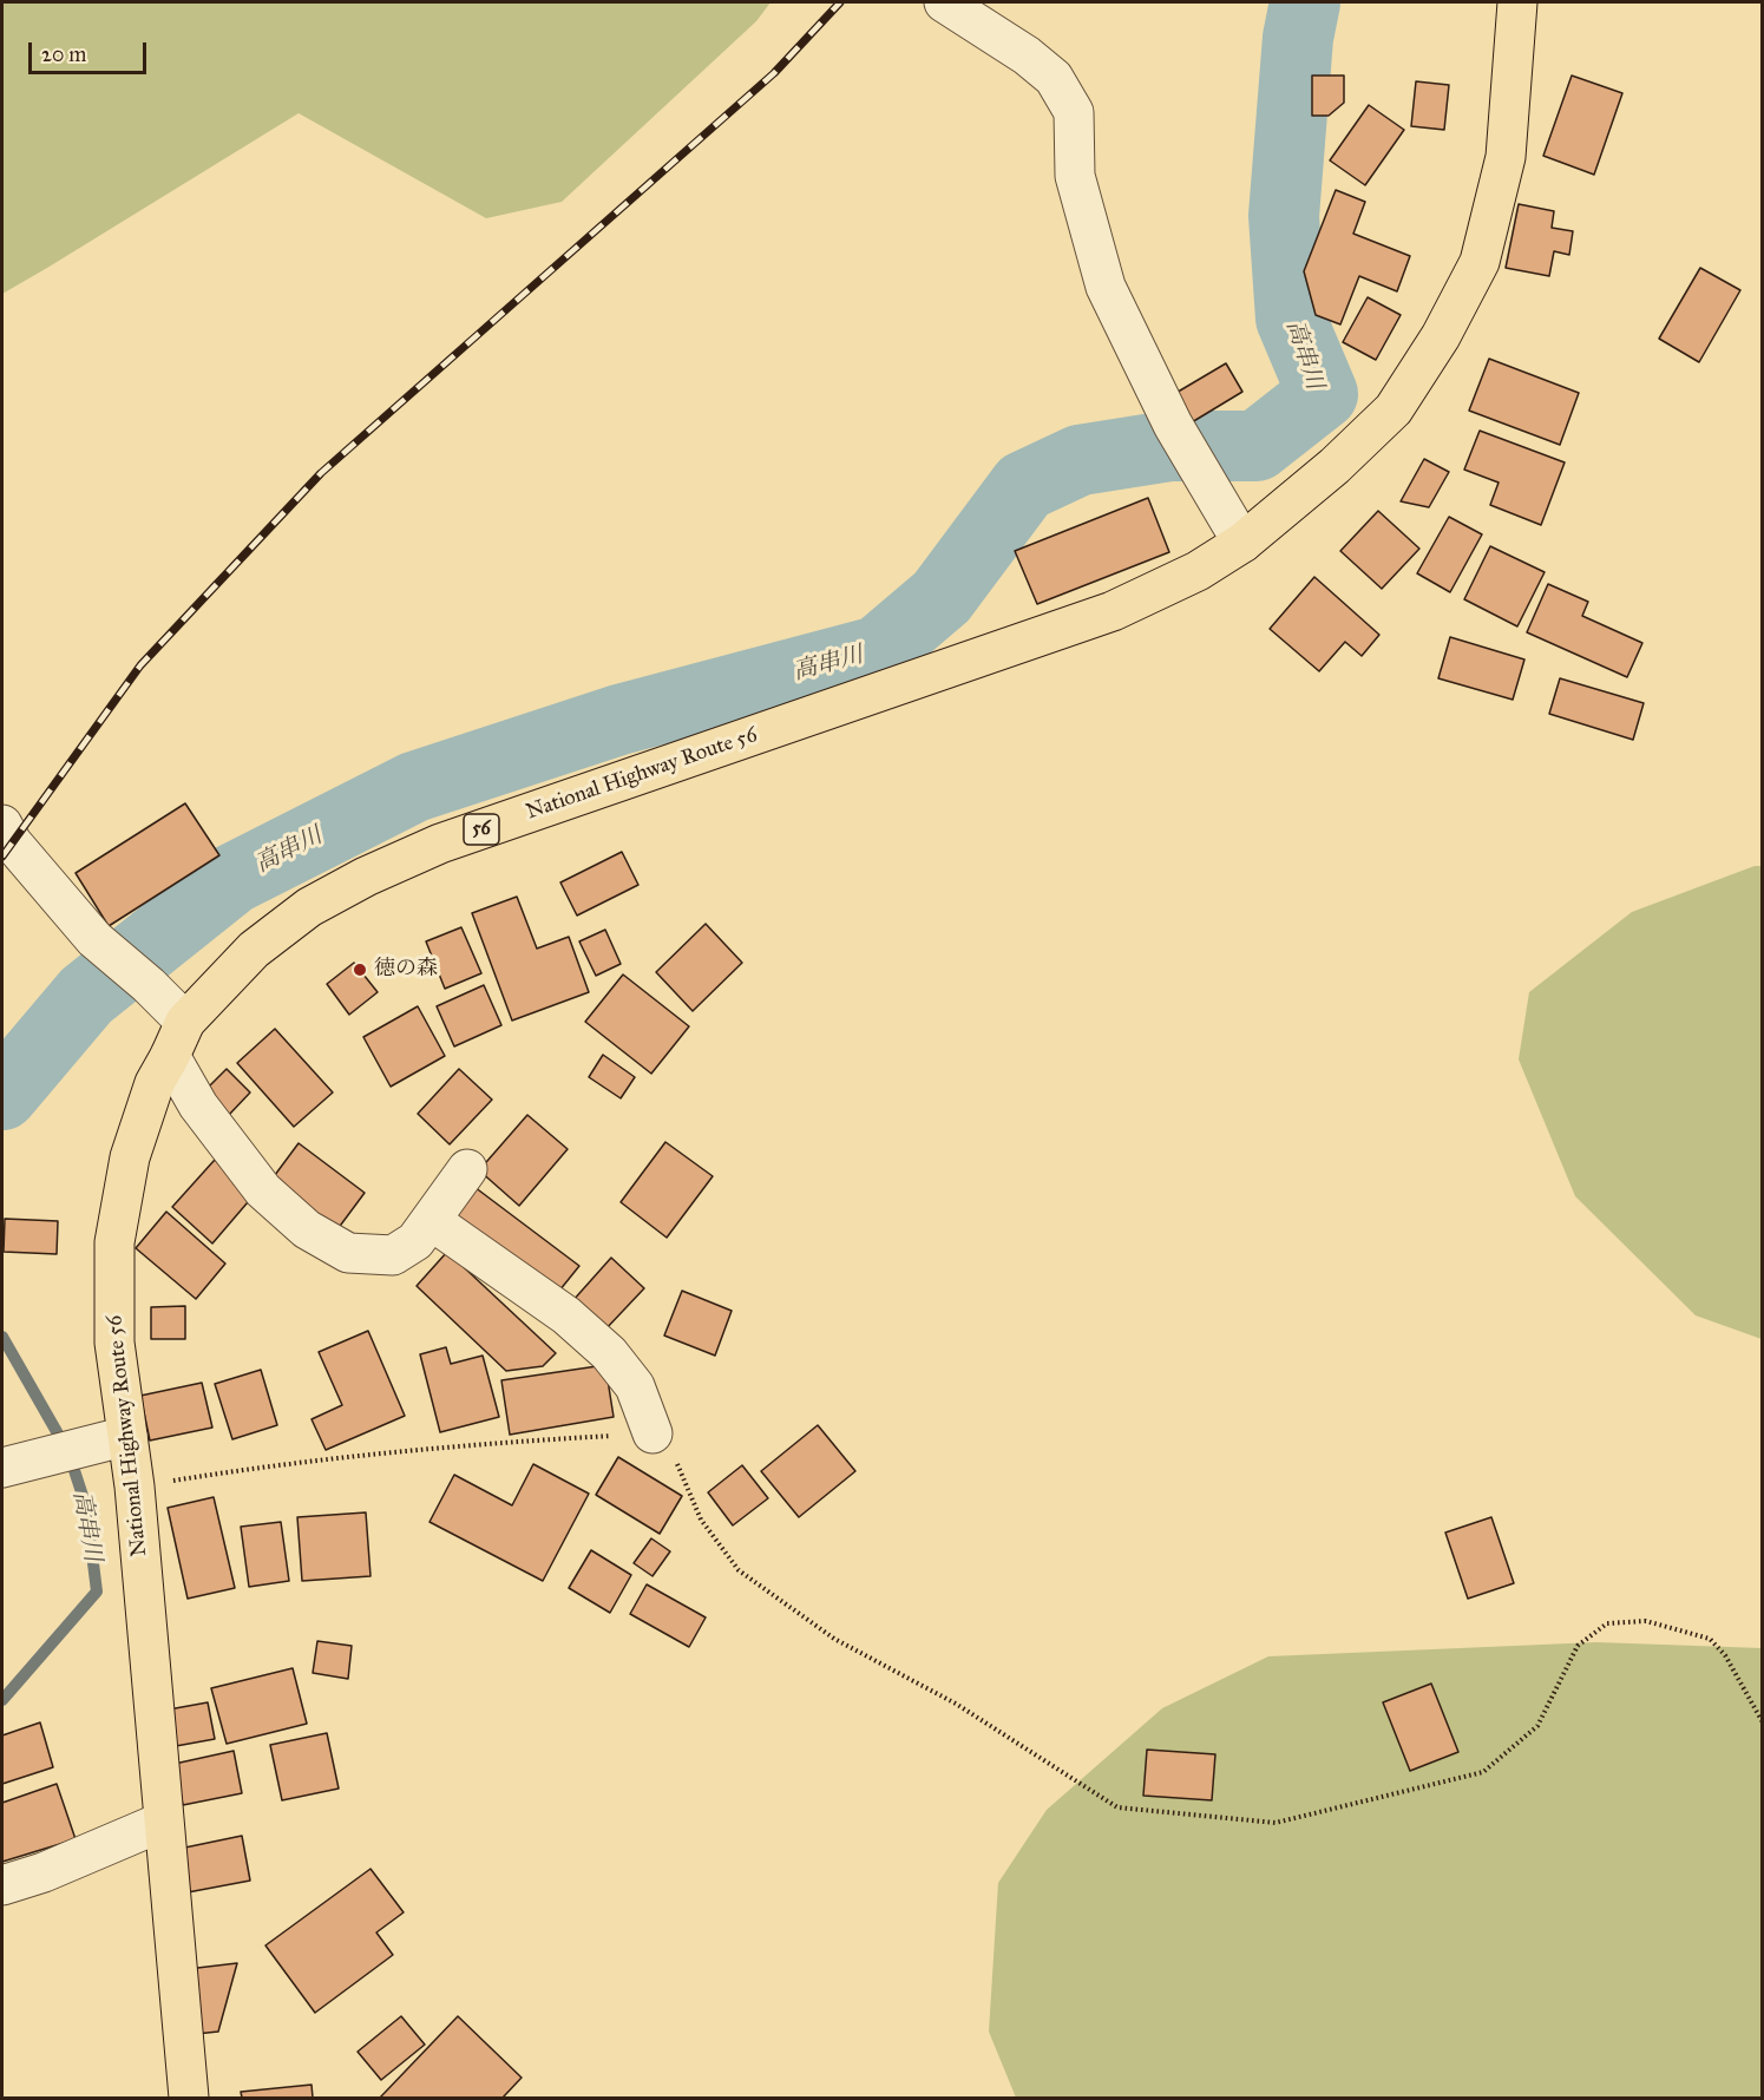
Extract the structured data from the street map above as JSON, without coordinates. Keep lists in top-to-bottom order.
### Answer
{
  "streets": {
    "highway": ["National Highway Route 56", "56"]
  },
  "water": ["高串川"],
  "places": ["徳の森"],
  "scale_bar": "20 m"
}
